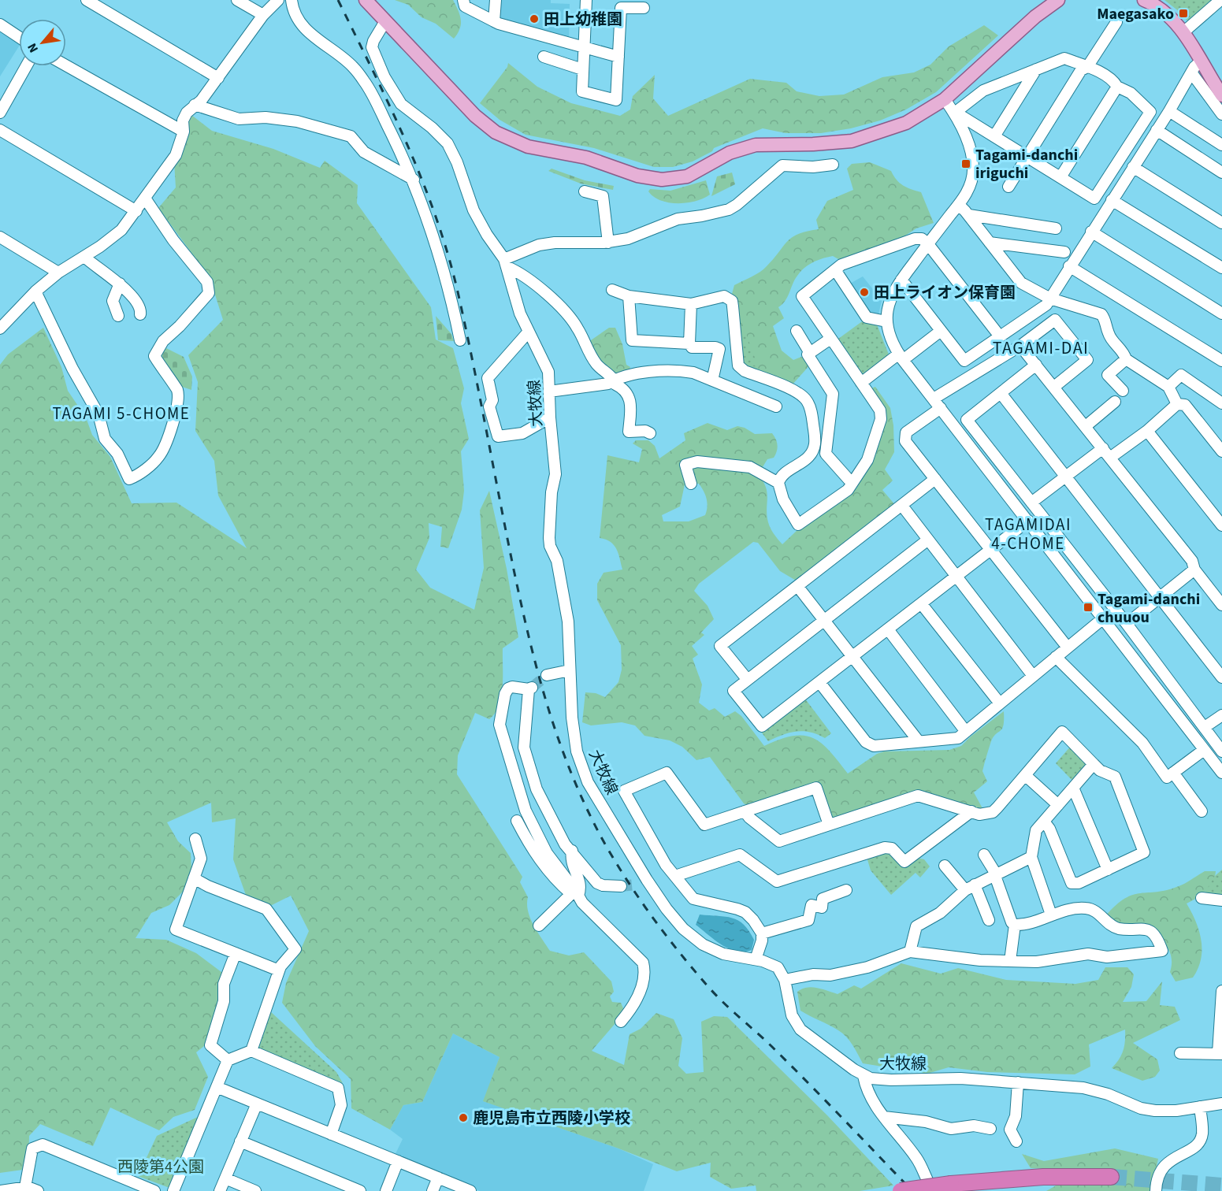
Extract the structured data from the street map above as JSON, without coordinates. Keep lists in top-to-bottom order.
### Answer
{
  "streets": {
    "street": ["大牧線"]
  },
  "districts": ["TAGAMI-DAI", "TAGAMI 5-CHOME", "TAGAMIDAI 4-CHOME"],
  "parks": ["西陵第4公園"],
  "places": {
    "transit": ["Maegasako", "Tagami-danchi iriguchi", "Tagami-danchi chuuou"],
    "other": ["田上幼稚園", "田上ライオン保育園", "鹿児島市立西陵小学校"]
  },
  "north": "bottom left"
}
